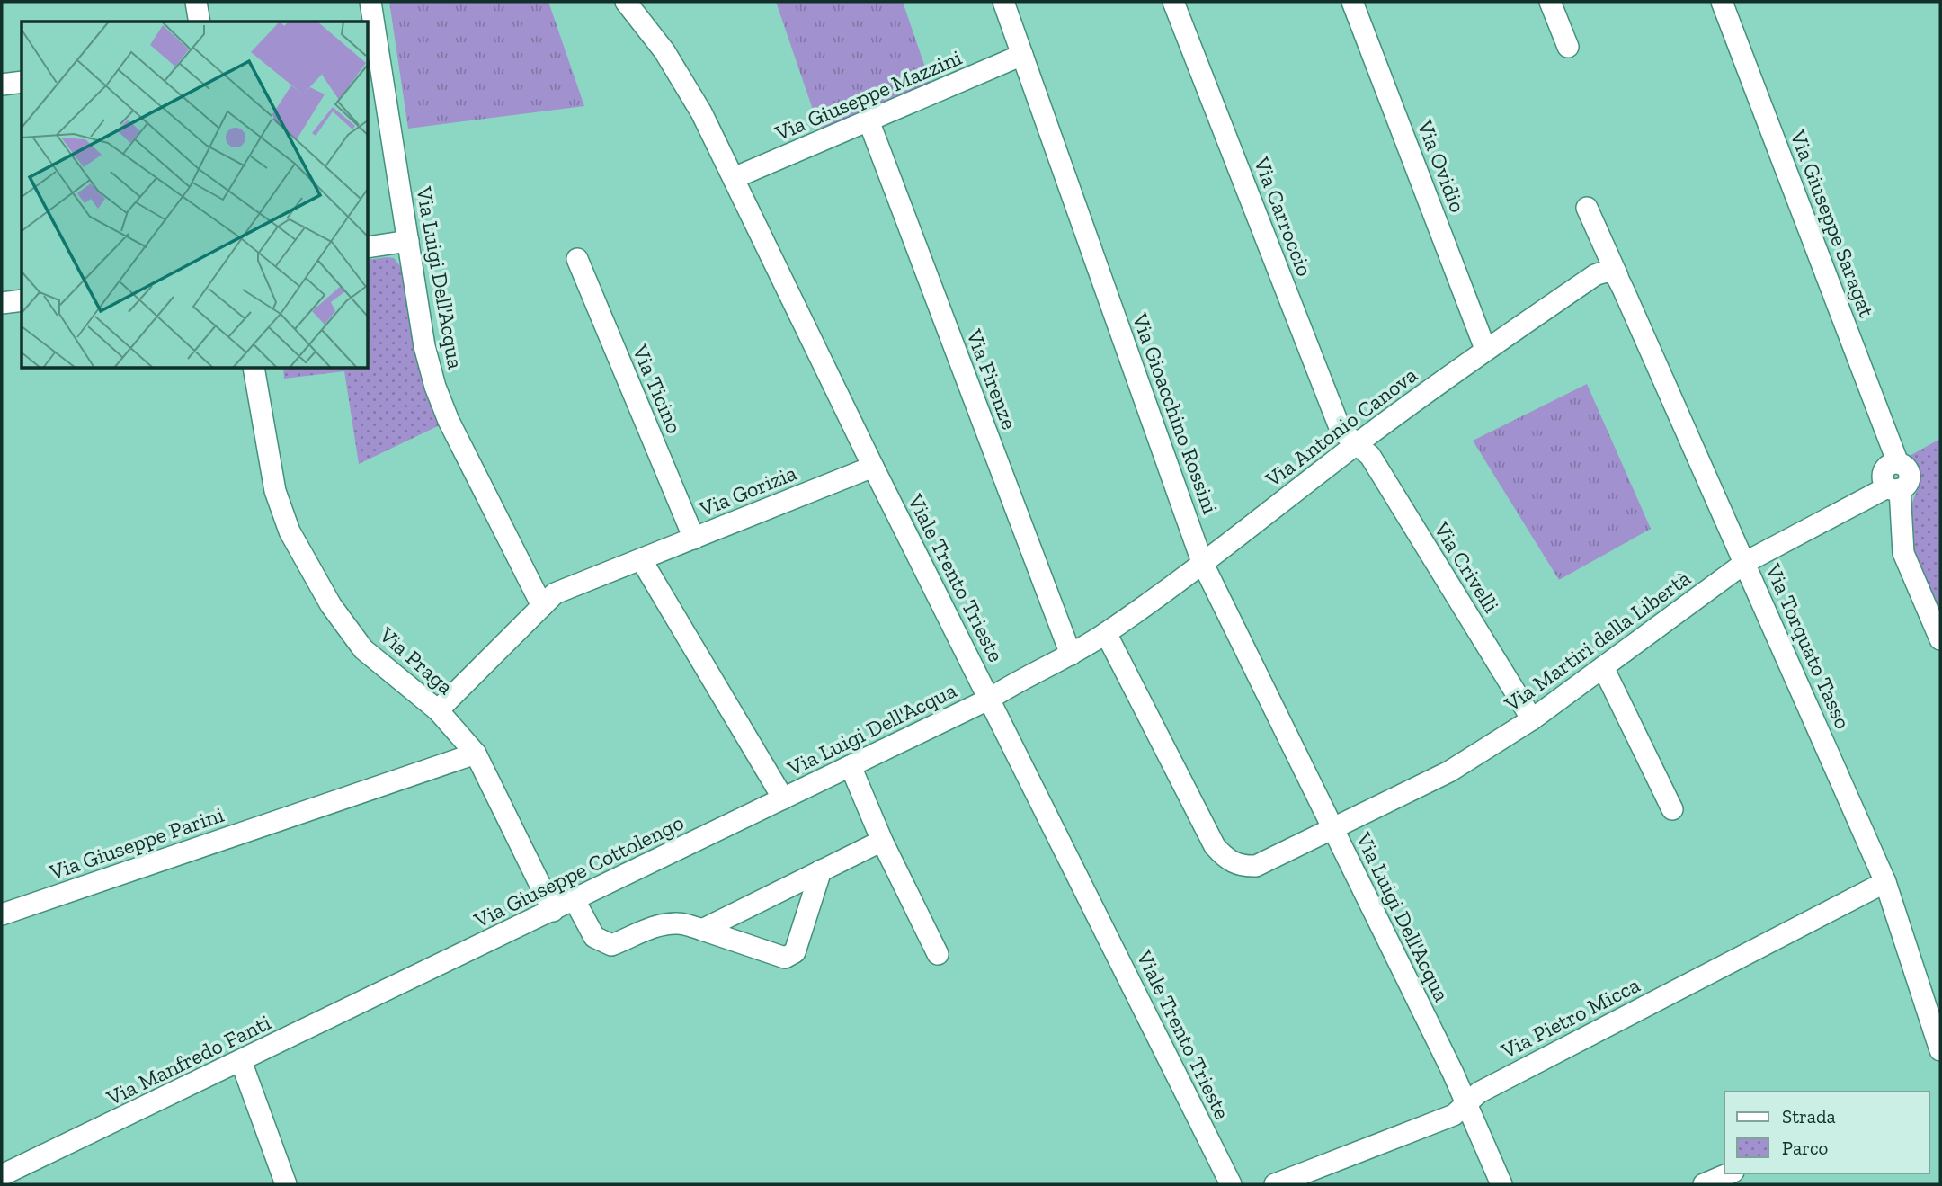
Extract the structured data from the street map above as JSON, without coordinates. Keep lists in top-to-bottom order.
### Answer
{
  "streets": {
    "street": [
      "Via Giuseppe Mazzini",
      "Via Ovidio",
      "Via Carroccio",
      "Via Giuseppe Saragat",
      "Via Luigi Dell'Acqua",
      "Via Firenze",
      "Via Ticino",
      "Via Gioacchino Rossini",
      "Via Antonio Canova",
      "Via Gorizia",
      "Via Crivelli",
      "Viale Trento Trieste",
      "Via Martiri della Libertà",
      "Via Torquato Tasso",
      "Via Praga",
      "Via Giuseppe Parini",
      "Via Giuseppe Cottolengo",
      "Via Pietro Micca",
      "Via Manfredo Fanti"
    ]
  },
  "crossings": [
    ["Via Giuseppe Mazzini", "Via Firenze"],
    ["Via Giuseppe Mazzini", "Via Gioacchino Rossini"],
    ["Via Giuseppe Mazzini", "Viale Trento Trieste"],
    ["Via Ovidio", "Via Antonio Canova"],
    ["Via Carroccio", "Via Antonio Canova"],
    ["Via Carroccio", "Via Crivelli"],
    ["Via Giuseppe Saragat", "Via Martiri della Libertà"],
    ["Via Luigi Dell'Acqua", "Via Firenze"],
    ["Via Luigi Dell'Acqua", "Via Gioacchino Rossini"],
    ["Via Luigi Dell'Acqua", "Via Antonio Canova"],
    ["Via Luigi Dell'Acqua", "Via Gorizia"],
    ["Via Luigi Dell'Acqua", "Viale Trento Trieste"],
    ["Via Luigi Dell'Acqua", "Via Martiri della Libertà"],
    ["Via Luigi Dell'Acqua", "Via Giuseppe Cottolengo"],
    ["Via Luigi Dell'Acqua", "Via Pietro Micca"],
    ["Via Ticino", "Via Gorizia"],
    ["Via Gioacchino Rossini", "Via Antonio Canova"],
    ["Via Gioacchino Rossini", "Via Martiri della Libertà"],
    ["Via Antonio Canova", "Via Crivelli"],
    ["Via Antonio Canova", "Via Torquato Tasso"],
    ["Via Gorizia", "Viale Trento Trieste"],
    ["Via Crivelli", "Via Martiri della Libertà"],
    ["Via Martiri della Libertà", "Via Torquato Tasso"],
    ["Via Torquato Tasso", "Via Pietro Micca"],
    ["Via Praga", "Via Giuseppe Parini"],
    ["Via Praga", "Via Giuseppe Cottolengo"],
    ["Via Giuseppe Cottolengo", "Via Manfredo Fanti"]
  ],
  "legend": ["Strada", "Parco"]
}
